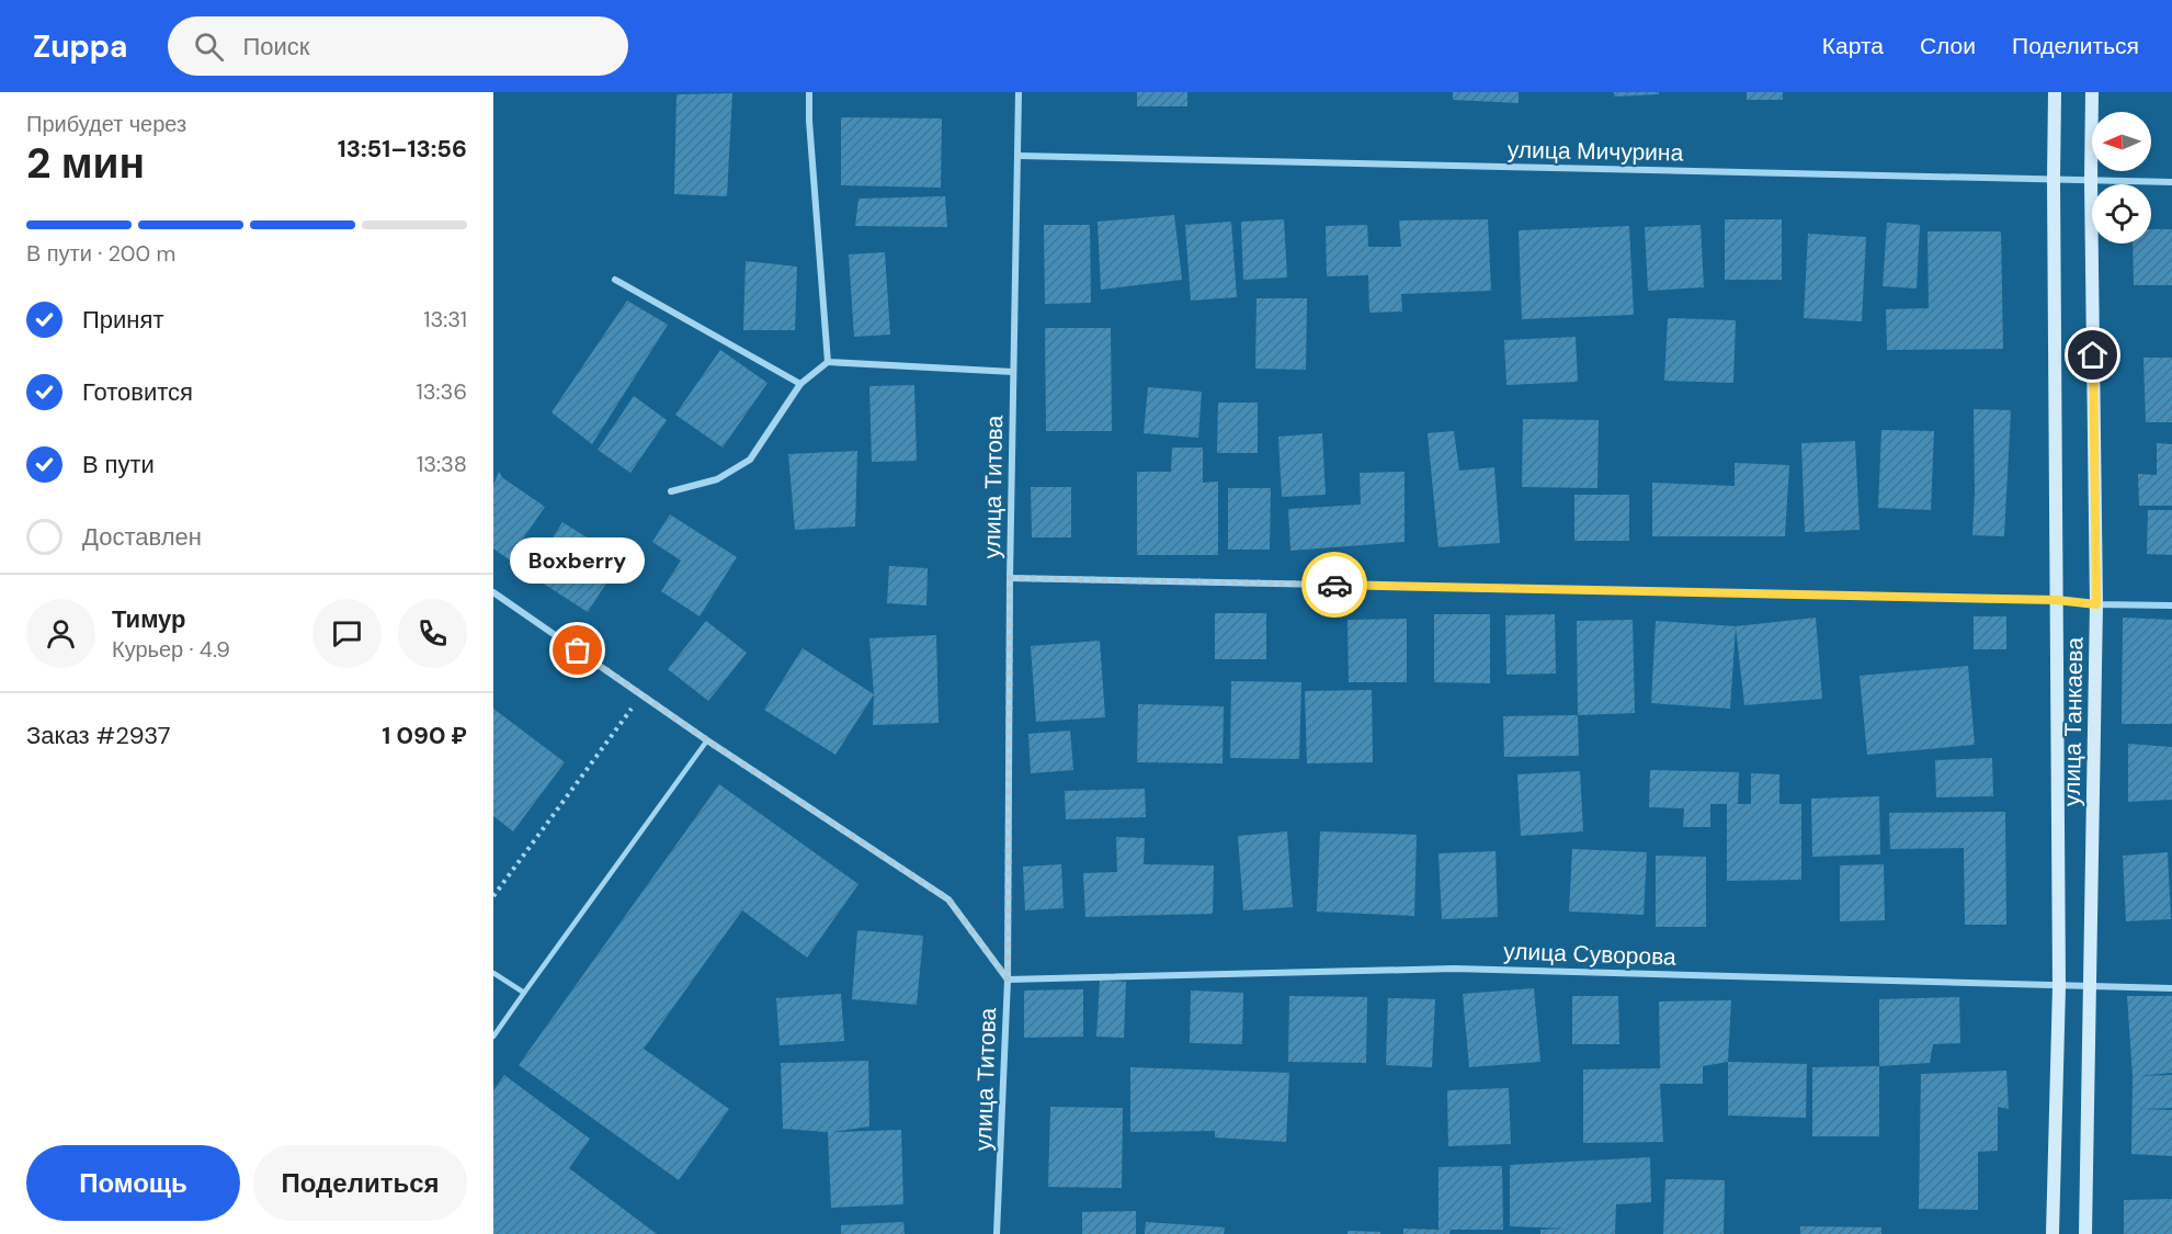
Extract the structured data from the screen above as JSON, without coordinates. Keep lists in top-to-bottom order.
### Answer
{
  "streets": {
    "main road": ["улица Танкаева"],
    "street": ["улица Мичурина", "улица Титова", "улица Суворова"]
  },
  "crossings": [
    ["улица Мичурина", "улица Титова"],
    ["улица Мичурина", "улица Танкаева"],
    ["улица Титова", "улица Суворова"],
    ["улица Танкаева", "улица Суворова"]
  ],
  "places": ["Boxberry"],
  "north": "left",
  "page": {
    "header": "Zuppa",
    "search": "Поиск",
    "nav": ["Карта", "Слои", "Поделиться"],
    "heading": ["2 мин", "Прибудет через", "13:51–13:56"],
    "panel": [
      "Тимур",
      "Курьер · 4.9",
      "Заказ #2937",
      "1 090 ₽"
    ],
    "bar": "В пути · 200 m",
    "list": [
      ["Принят", "13:31"],
      ["Готовится", "13:36"],
      ["В пути", "13:38"],
      "Доставлен"
    ],
    "bubble": "Boxberry",
    "buttons": ["Помощь", "Поделиться"]
  }
}
